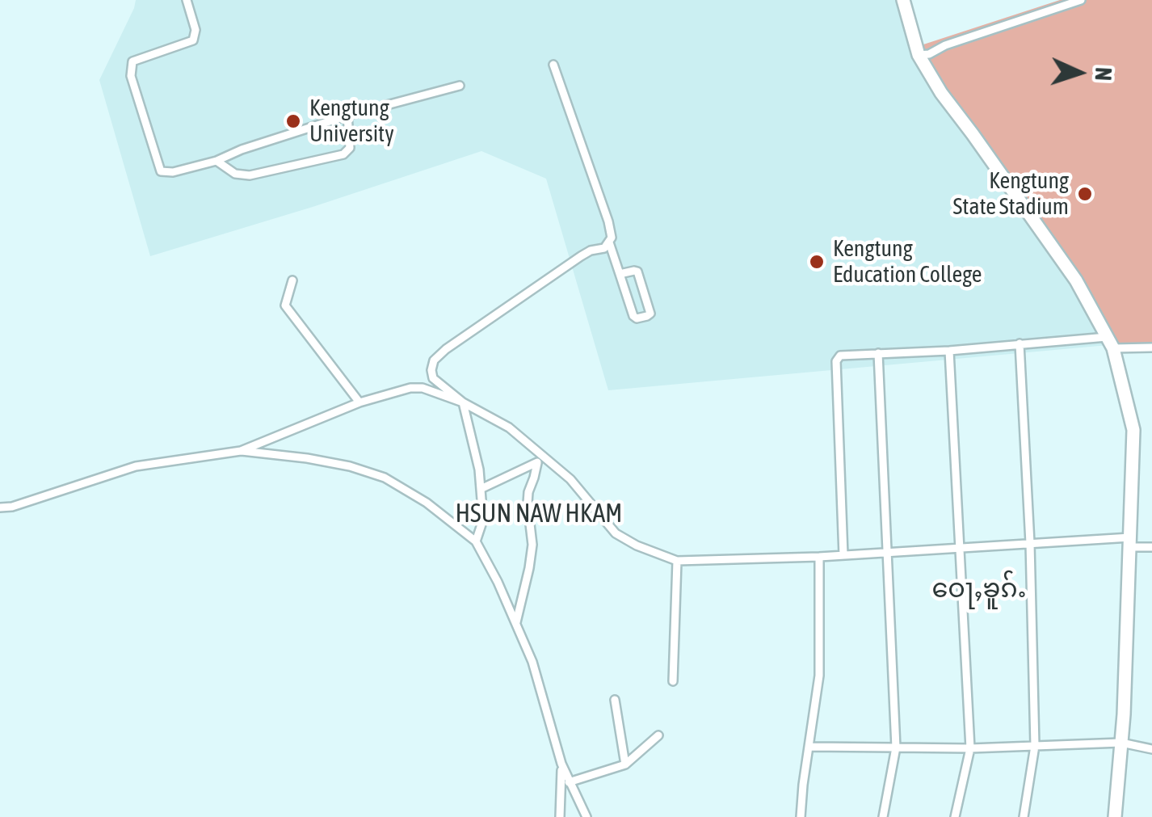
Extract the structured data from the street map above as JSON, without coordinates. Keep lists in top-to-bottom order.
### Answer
{
  "districts": ["HSUN NAW HKAM", "ဝေႃႇၶူၵ်ႉ"],
  "places": ["Kengtung University", "Kengtung State Stadium", "Kengtung Education College"],
  "north": "right"
}
